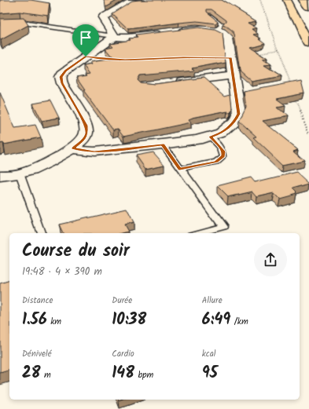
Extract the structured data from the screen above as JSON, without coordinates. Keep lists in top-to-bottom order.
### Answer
{
  "page": {
    "heading": ["Course du soir", "19:48 · 4 × 390 m"],
    "stats": [
      ["Distance", "1.56 km"],
      ["Durée", "10:38"],
      ["Allure", "6:49 /km"],
      ["Dénivelé", "28 m"],
      ["Cardio", "148 bpm"],
      ["kcal", "95"]
    ]
  }
}
